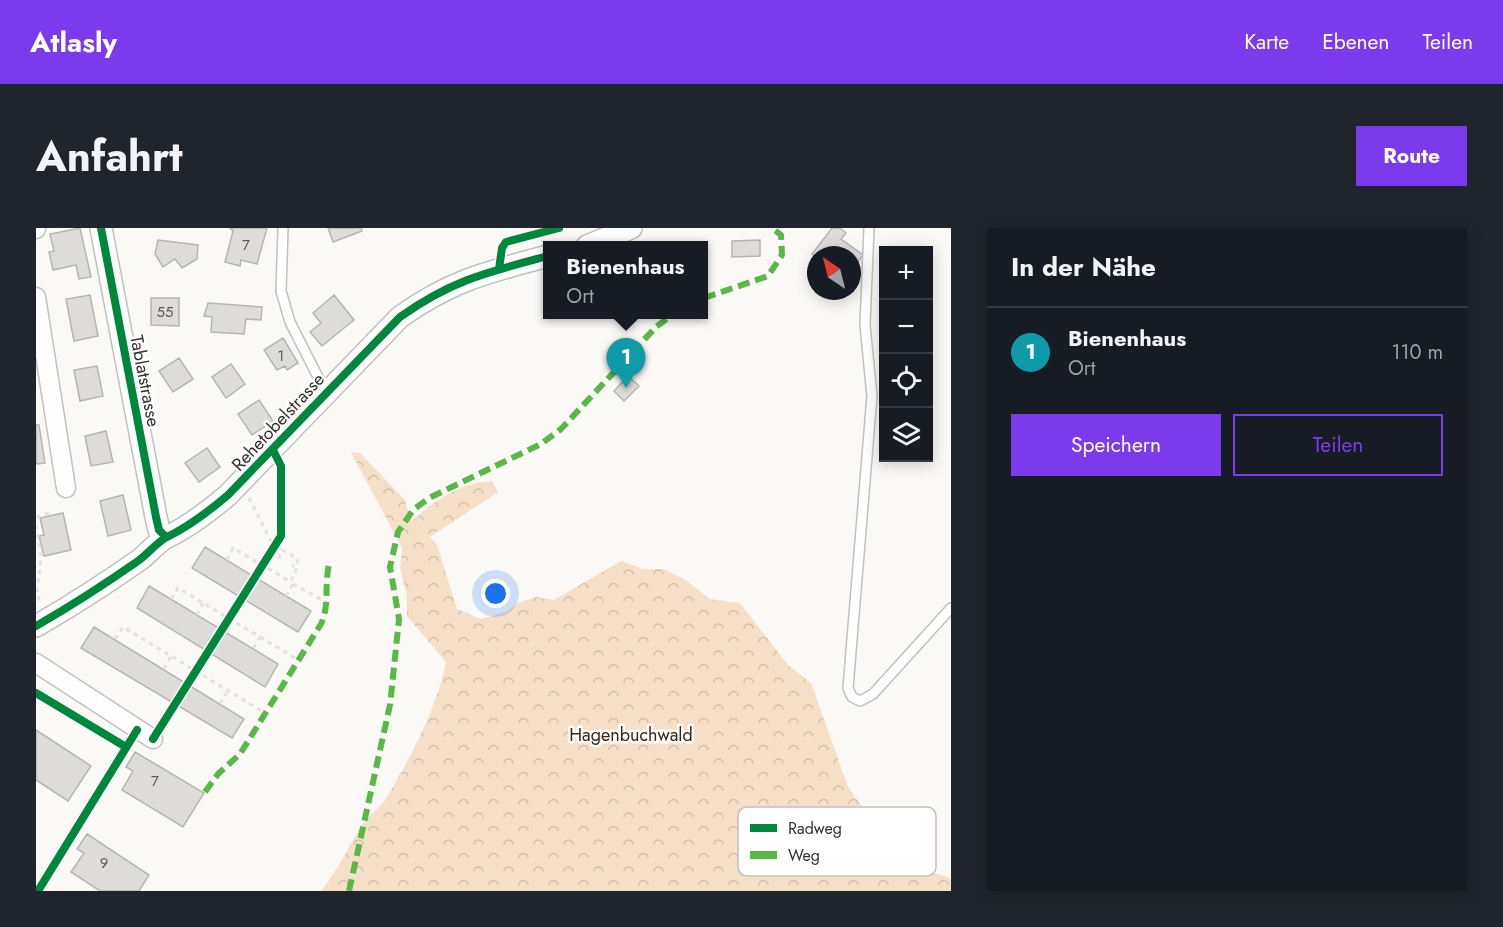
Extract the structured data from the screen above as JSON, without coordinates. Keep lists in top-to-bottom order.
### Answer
{
  "streets": {
    "street": ["Tablatstrasse", "Rehetobelstrasse"]
  },
  "crossings": [
    ["Tablatstrasse", "Rehetobelstrasse"]
  ],
  "parks": ["Hagenbuchwald"],
  "house_numbers": [
    "7",
    "55",
    "1",
    "7",
    "9"
  ],
  "legend": ["Radweg", "Weg"],
  "north": "top left",
  "page": {
    "header": "Atlasly",
    "nav": ["Karte", "Ebenen", "Teilen"],
    "title": "Anfahrt",
    "buttons": [
      "Route",
      ["Speichern", "Teilen"]
    ],
    "heading": "In der Nähe",
    "popup": ["Bienenhaus", "Ort"],
    "map_buttons": ["+", "−"],
    "list": [
      {
        "mark": "1",
        "name": "Bienenhaus",
        "note": "Ort",
        "value": "110 m"
      }
    ],
    "pins": "1"
  }
}
